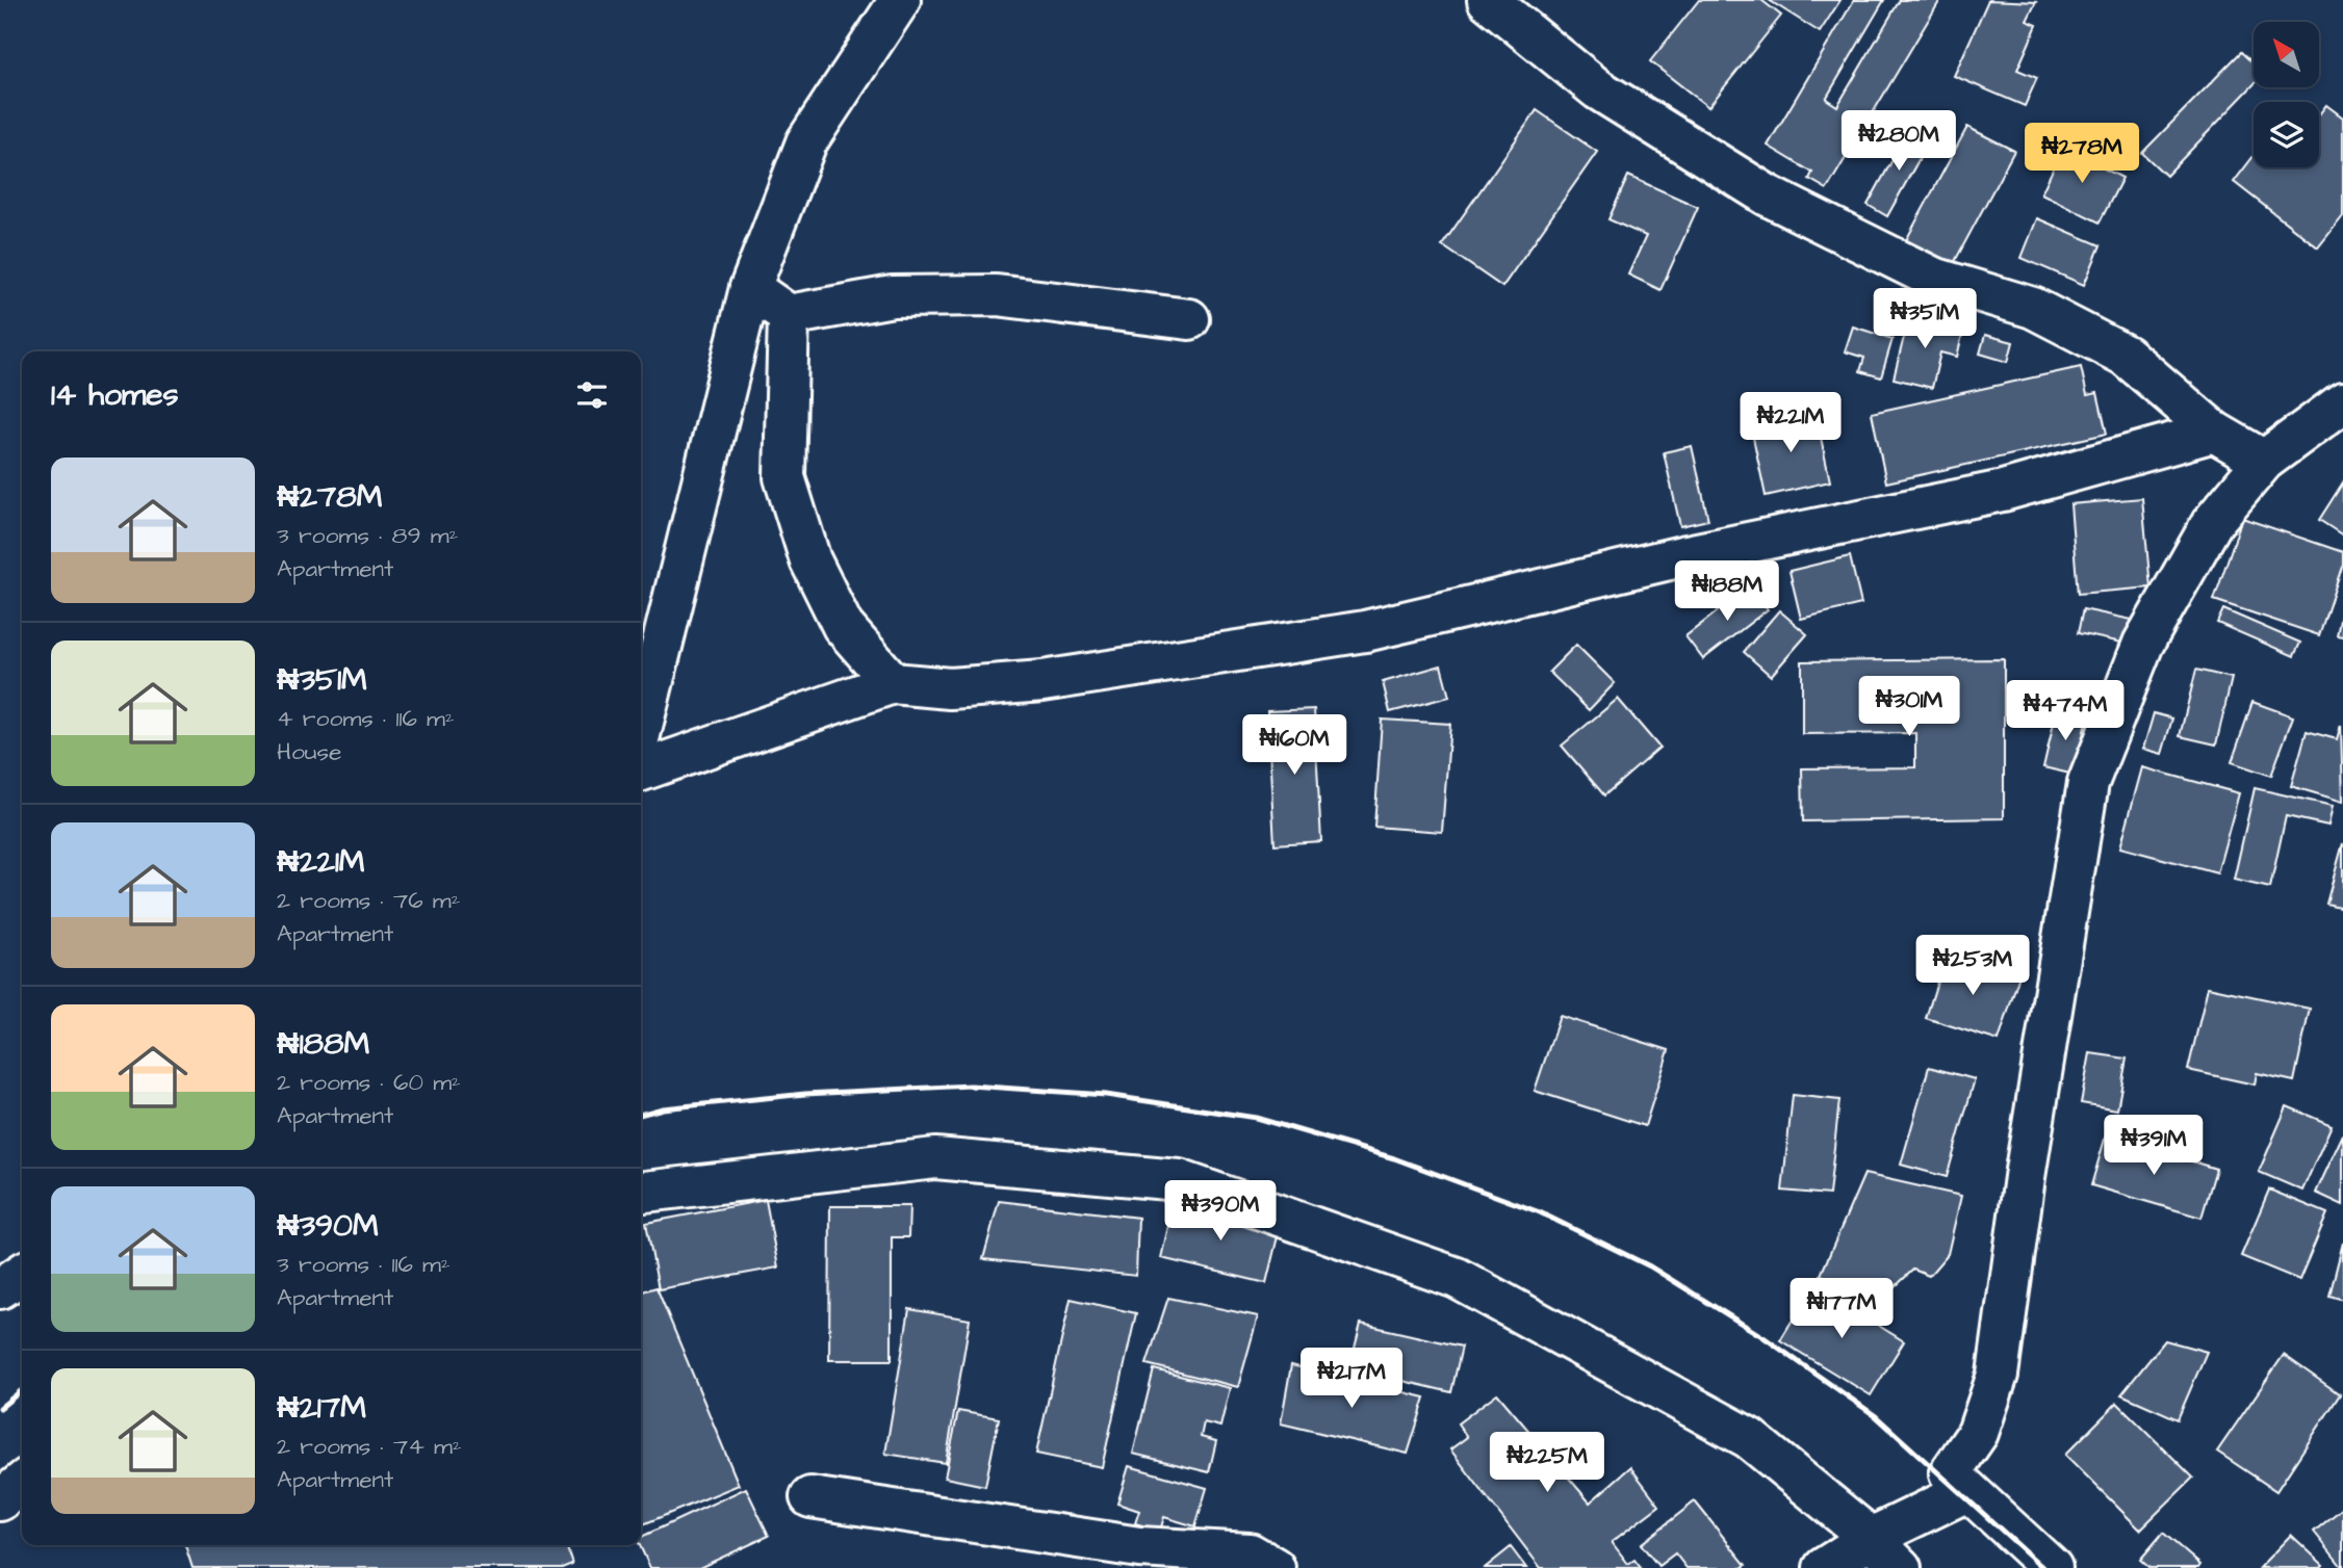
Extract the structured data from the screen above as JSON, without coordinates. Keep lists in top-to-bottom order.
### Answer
{
  "north": "top left",
  "page": {
    "price": [
      "₦280M",
      "₦278M",
      "₦351M",
      "₦221M",
      "₦188M",
      "₦301M",
      "₦474M",
      "₦160M",
      "₦253M",
      "₦391M",
      "₦390M",
      "₦177M",
      "₦217M",
      "₦225M"
    ],
    "heading": "14 homes",
    "list": [
      {
        "name": "₦278M",
        "note": "3 rooms · 89 m² · Apartment"
      },
      {
        "name": "₦351M",
        "note": "4 rooms · 116 m² · House"
      },
      {
        "name": "₦221M",
        "note": "2 rooms · 76 m² · Apartment"
      },
      {
        "name": "₦188M",
        "note": "2 rooms · 60 m² · Apartment"
      },
      {
        "name": "₦390M",
        "note": "3 rooms · 116 m² · Apartment"
      },
      {
        "name": "₦217M",
        "note": "2 rooms · 74 m² · Apartment"
      }
    ]
  }
}
